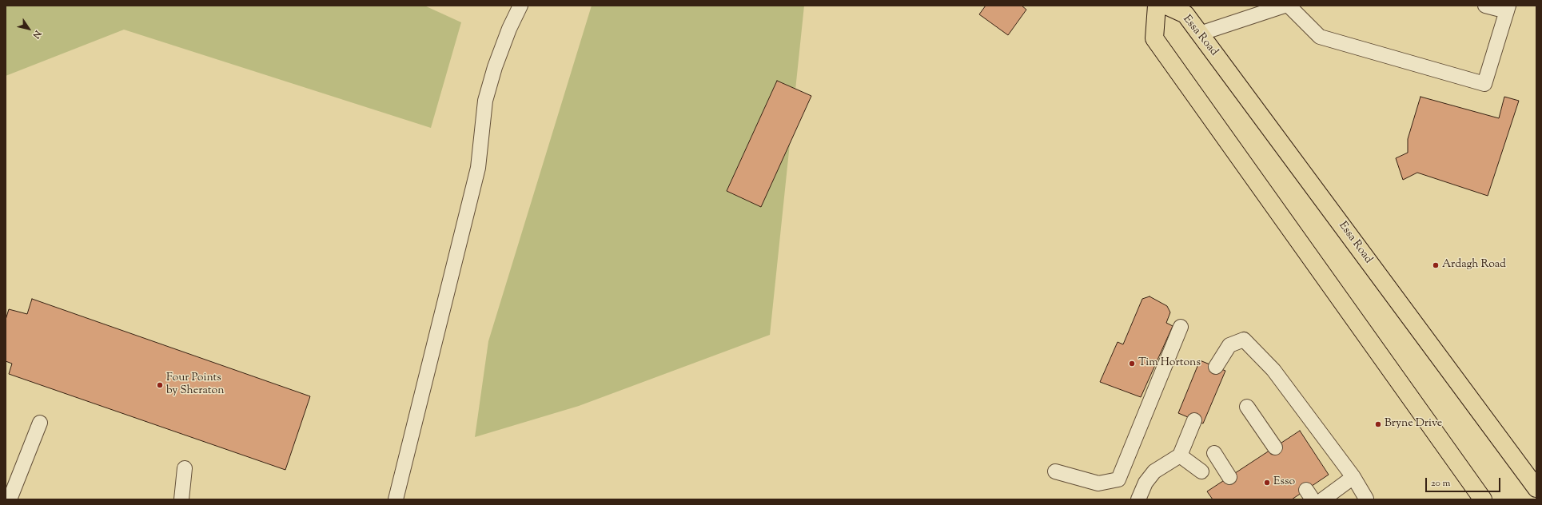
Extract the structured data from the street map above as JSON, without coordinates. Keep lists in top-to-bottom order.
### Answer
{
  "streets": {
    "main road": ["Essa Road"]
  },
  "places": [
    "Ardagh Road",
    "Tim Hortons",
    "Four Points by Sheraton",
    "Bryne Drive",
    "Esso"
  ],
  "scale_bar": "20 m",
  "north": "bottom right"
}
